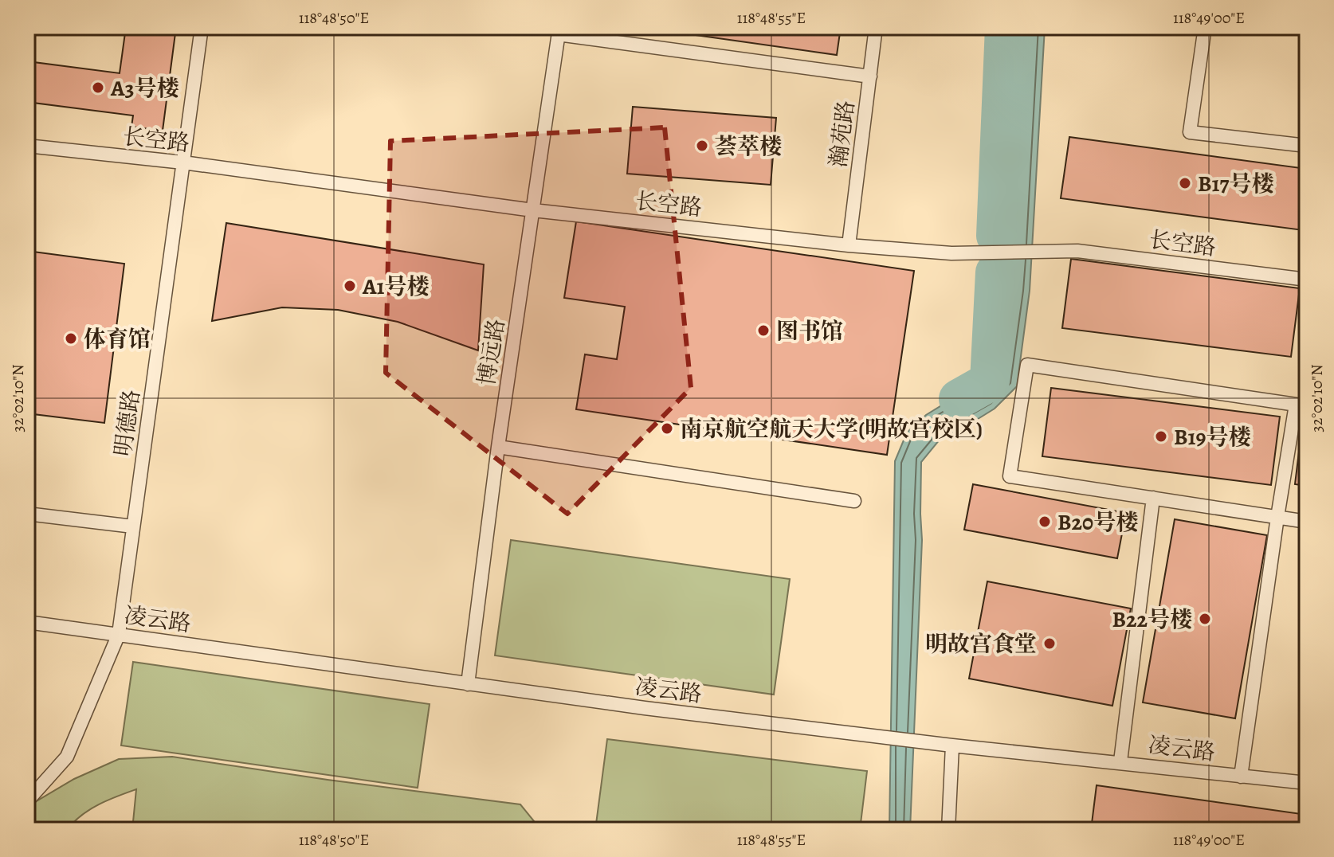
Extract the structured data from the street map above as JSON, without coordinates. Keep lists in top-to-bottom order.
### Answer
{
  "streets": {
    "lane": [
      "瀚苑路",
      "长空路",
      "博远路",
      "明德路",
      "凌云路"
    ]
  },
  "crossings": [
    ["瀚苑路", "长空路"],
    ["长空路", "博远路"],
    ["长空路", "明德路"],
    ["博远路", "凌云路"],
    ["明德路", "凌云路"]
  ],
  "places": [
    "A3号楼",
    "荟萃楼",
    "B17号楼",
    "A1号楼",
    "图书馆",
    "体育馆",
    "南京航空航天大学(明故宫校区)",
    "B19号楼",
    "B20号楼",
    "B22号楼",
    "明故宫食堂"
  ],
  "coordinates": [
    "118°48'50\"E",
    "118°48'55\"E",
    "118°49'00\"E",
    "32°02'10\"N"
  ]
}
